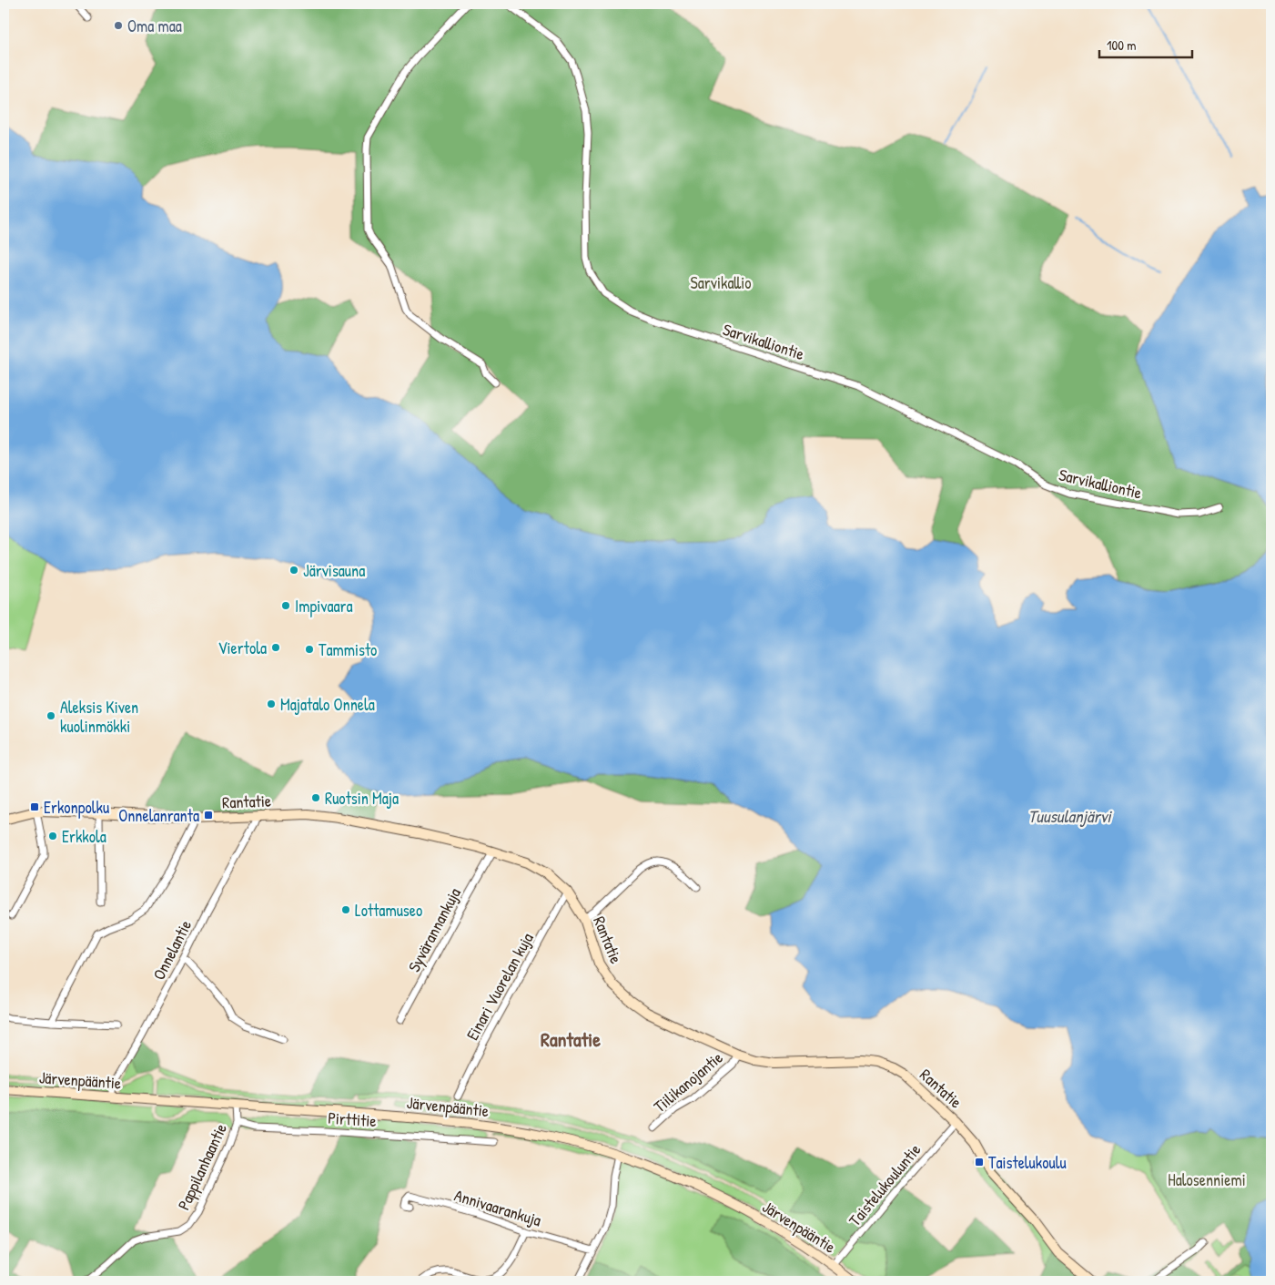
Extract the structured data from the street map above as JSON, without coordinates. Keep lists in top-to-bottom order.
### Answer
{
  "streets": {
    "street": [
      "Sarvikalliontie",
      "Rantatie",
      "Syvärannankuja",
      "Onnelantie",
      "Einari Vuorelan kuja",
      "Järvenpääntie",
      "Tiilikanojantie",
      "Pirttitie",
      "Pappilanhaantie",
      "Taistelukouluntie",
      "Annivaarankuja"
    ]
  },
  "crossings": [
    ["Rantatie", "Syvärannankuja"],
    ["Rantatie", "Onnelantie"],
    ["Rantatie", "Einari Vuorelan kuja"],
    ["Rantatie", "Tiilikanojantie"],
    ["Rantatie", "Taistelukouluntie"],
    ["Onnelantie", "Järvenpääntie"],
    ["Järvenpääntie", "Pappilanhaantie"],
    ["Järvenpääntie", "Taistelukouluntie"],
    ["Pirttitie", "Pappilanhaantie"]
  ],
  "districts": ["Rantatie"],
  "water": ["Tuusulanjärvi"],
  "parks": ["Sarvikallio", "Halosenniemi"],
  "places": {
    "other": [
      "Oma maa",
      "Järvisauna",
      "Impivaara",
      "Viertola",
      "Tammisto",
      "Majatalo Onnela",
      "Aleksis Kiven kuolinmökki",
      "Ruotsin Maja",
      "Erkkola",
      "Lottamuseo"
    ],
    "transit": ["Erkonpolku", "Onnelanranta", "Taistelukoulu"]
  },
  "scale_bar": "100 m"
}
